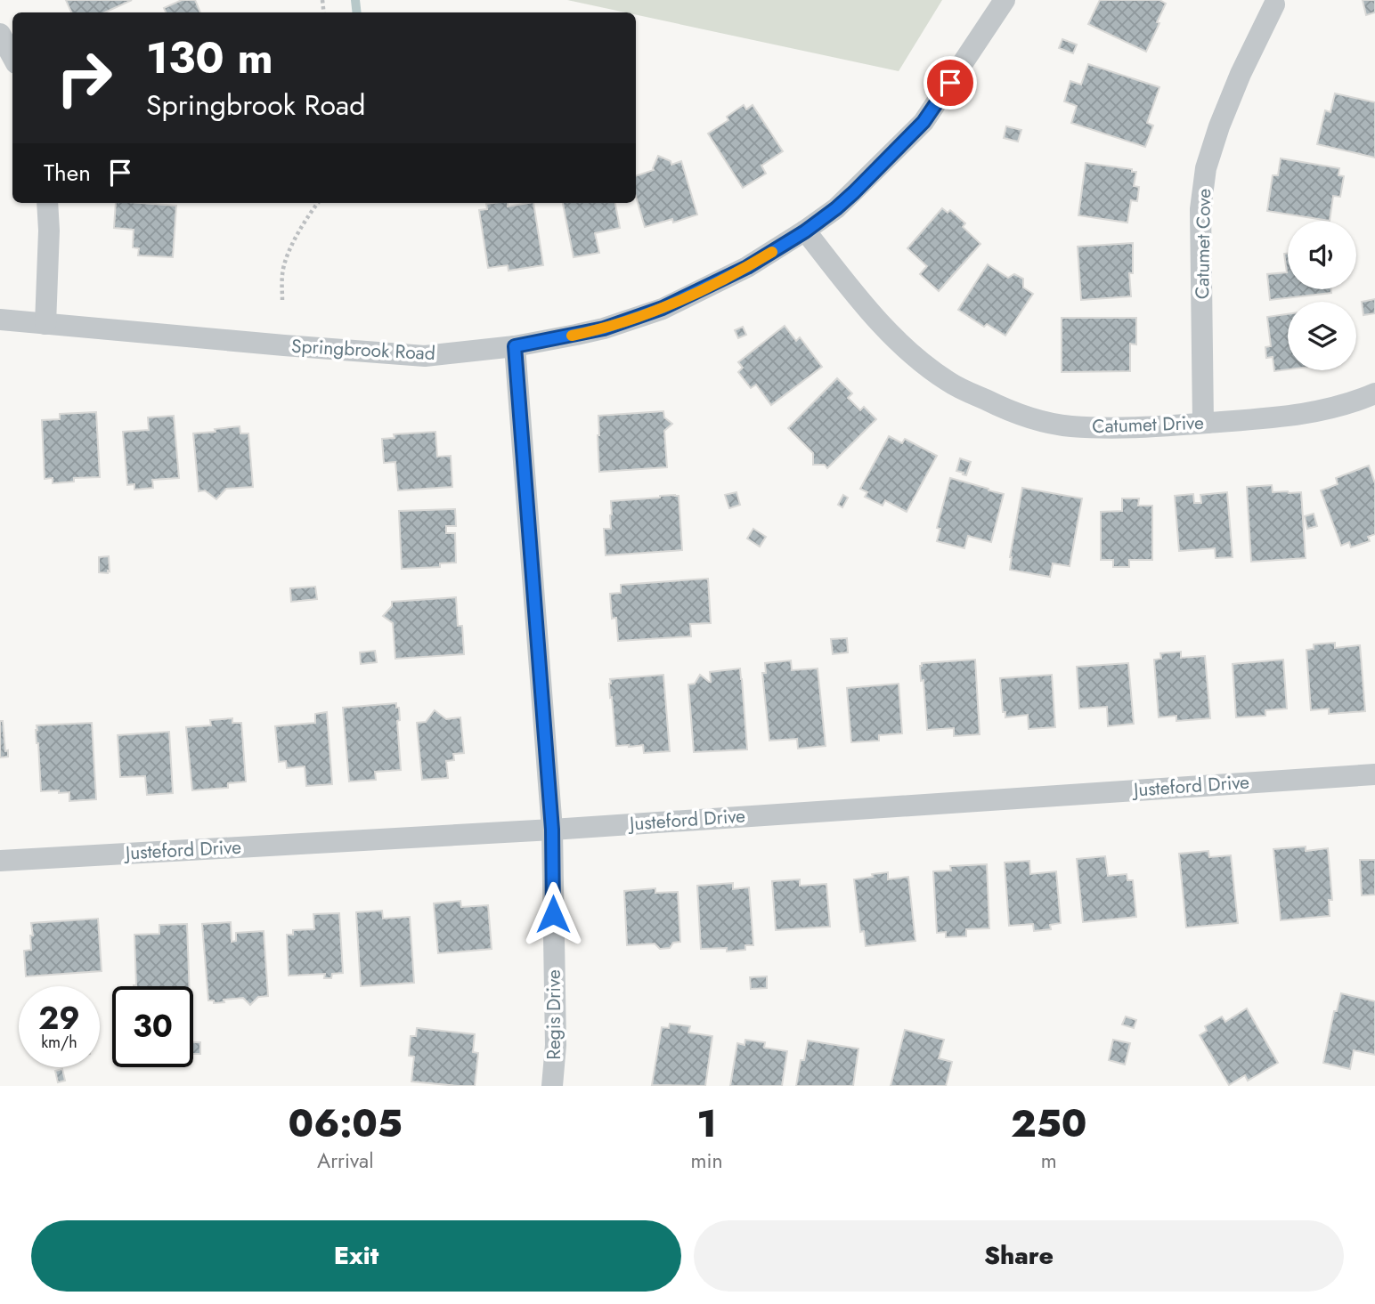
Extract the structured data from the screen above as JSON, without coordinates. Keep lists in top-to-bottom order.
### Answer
{
  "streets": {
    "street": [
      "Catumet Cove",
      "Springbrook Road",
      "Catumet Drive",
      "Justeford Drive",
      "Regis Drive"
    ]
  },
  "crossings": [
    ["Catumet Cove", "Catumet Drive"],
    ["Springbrook Road", "Catumet Drive"],
    ["Springbrook Road", "Regis Drive"],
    ["Justeford Drive", "Regis Drive"]
  ],
  "page": {
    "turn": ["130 m", "Springbrook Road"],
    "then": "Then",
    "speed": "29 km/h",
    "limit": "30",
    "eta": [
      "06:05",
      "Arrival",
      "1",
      "min",
      "250",
      "m"
    ],
    "buttons": ["Exit", "Share"]
  }
}
